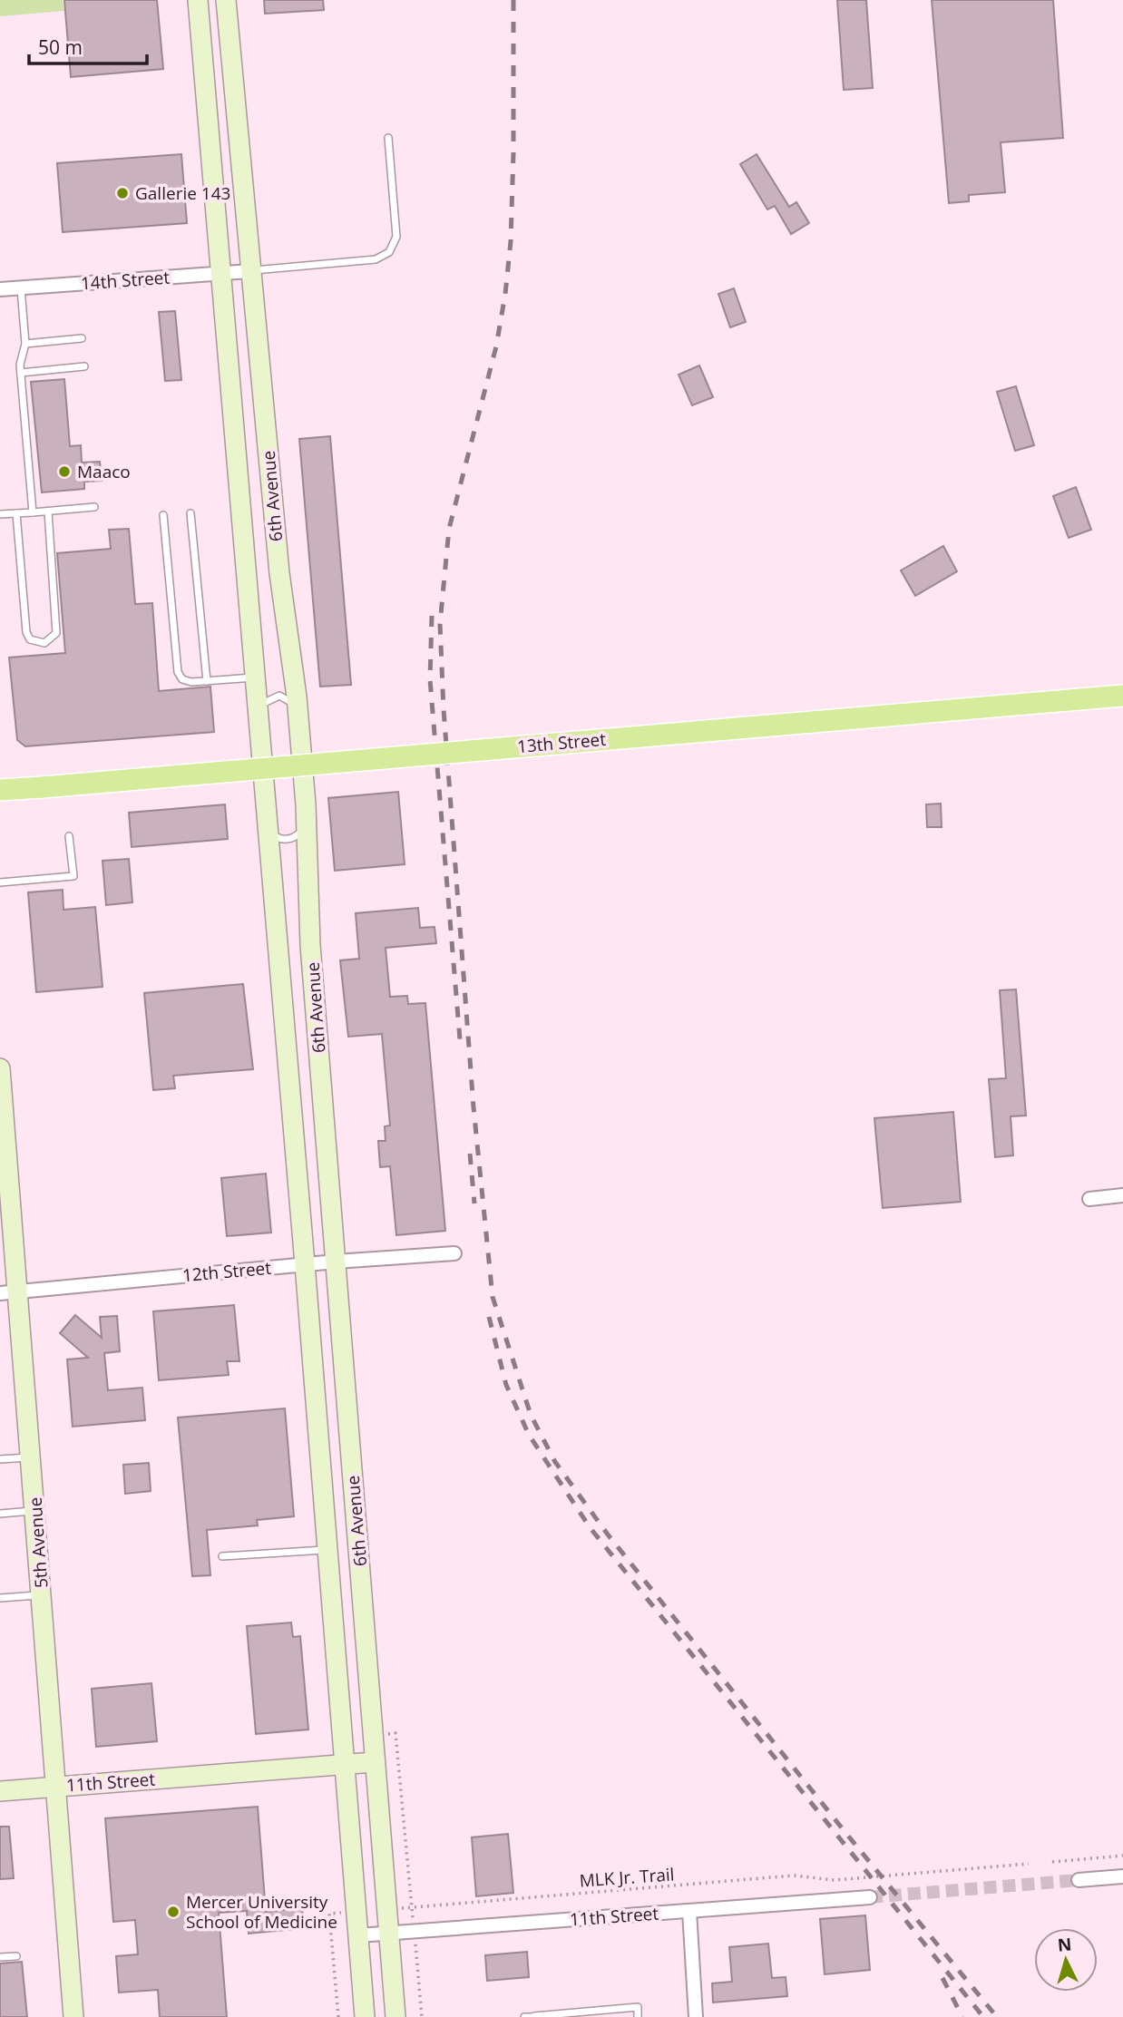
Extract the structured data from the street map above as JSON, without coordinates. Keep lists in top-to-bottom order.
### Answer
{
  "streets": {
    "main road": ["13th Street"],
    "street": [
      "14th Street",
      "6th Avenue",
      "12th Street",
      "5th Avenue",
      "11th Street"
    ],
    "path": ["MLK Jr. Trail"]
  },
  "crossings": [
    ["14th Street", "6th Avenue"],
    ["6th Avenue", "12th Street"],
    ["6th Avenue", "11th Street"],
    ["6th Avenue", "MLK Jr. Trail"],
    ["12th Street", "5th Avenue"],
    ["5th Avenue", "11th Street"]
  ],
  "places": ["Gallerie 143", "Maaco", "Mercer University School of Medicine"],
  "scale_bar": "50 m",
  "north": "top"
}
